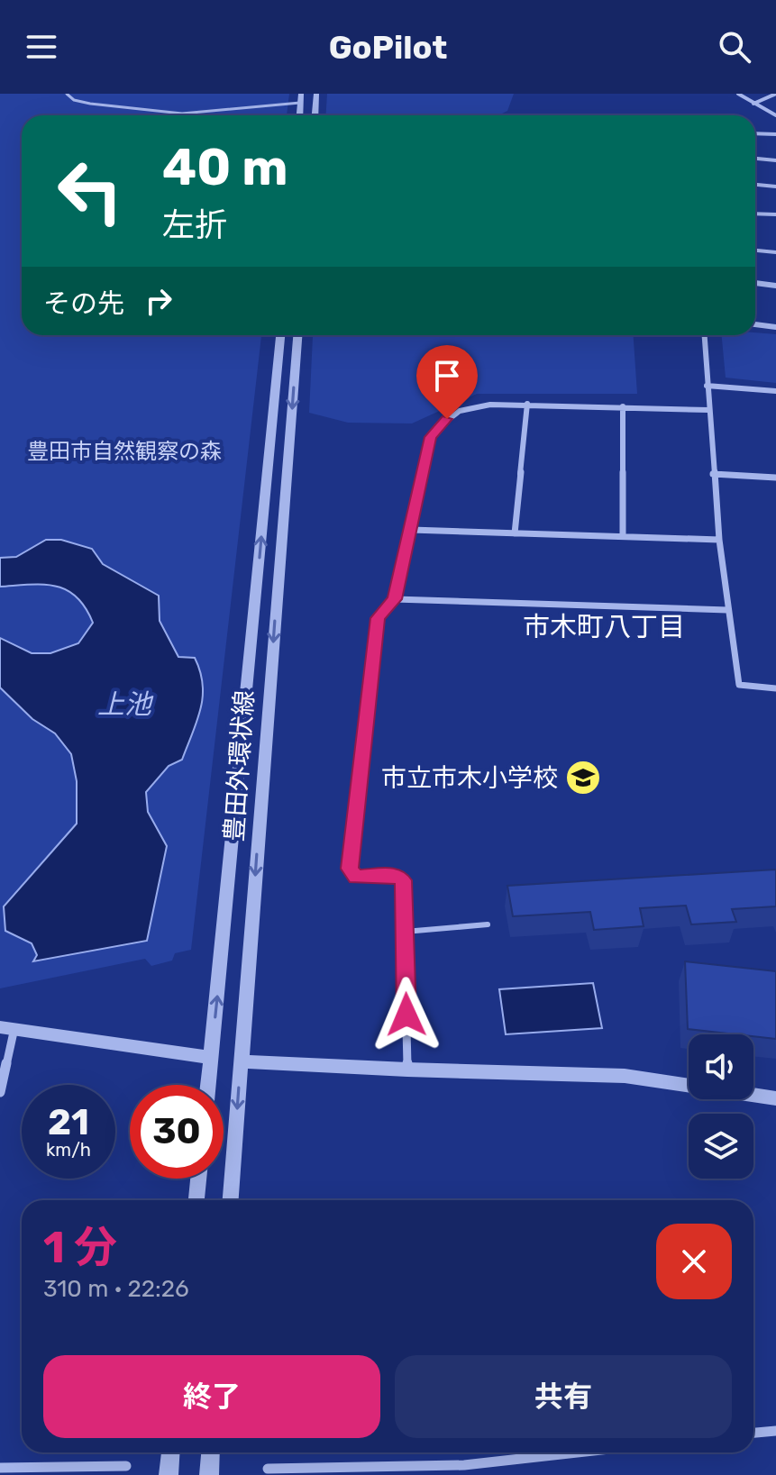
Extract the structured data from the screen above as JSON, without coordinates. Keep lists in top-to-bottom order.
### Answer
{
  "streets": {
    "street": ["豊田外環状線"]
  },
  "districts": ["市木町八丁目"],
  "water": ["上池"],
  "parks": ["豊田市自然観察の森"],
  "places": {
    "school or university": ["市立市木小学校"]
  },
  "page": {
    "header": "GoPilot",
    "turn": ["40 m", "左折"],
    "then": "その先",
    "speed": "21 km/h",
    "limit": "30",
    "heading": ["1 分", "310 m · 22:26"],
    "buttons": ["終了", "共有"]
  }
}
